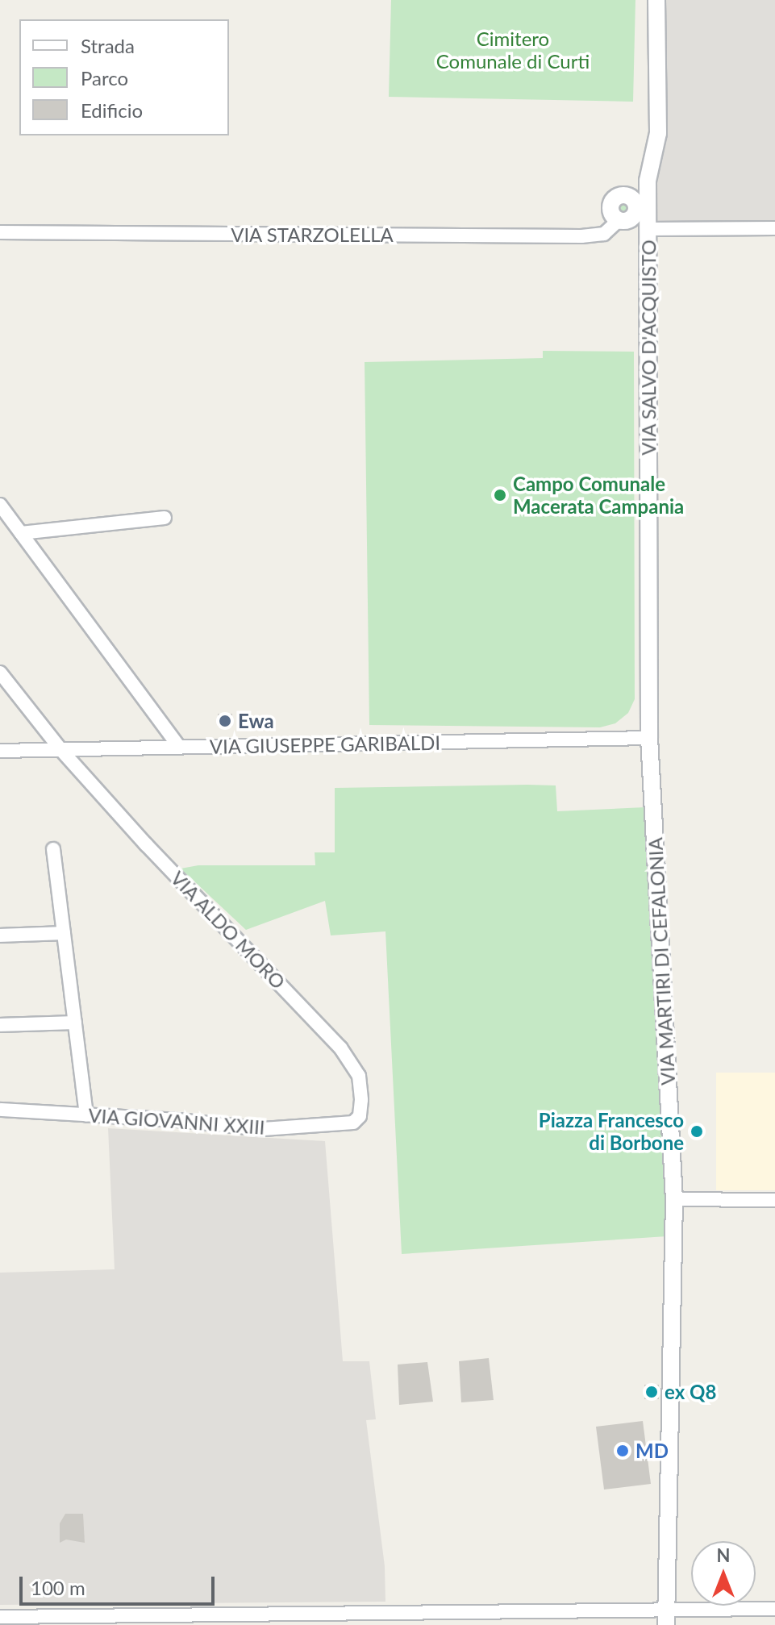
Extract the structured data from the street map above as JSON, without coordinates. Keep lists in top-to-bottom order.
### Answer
{
  "streets": {
    "street": [
      "VIA STARZOLELLA",
      "VIA SALVO D'ACQUISTO",
      "VIA GIUSEPPE GARIBALDI",
      "VIA ALDO MORO",
      "VIA MARTIRI DI CEFALONIA",
      "VIA GIOVANNI XXIII"
    ]
  },
  "crossings": [
    ["VIA STARZOLELLA", "VIA SALVO D'ACQUISTO"],
    ["VIA SALVO D'ACQUISTO", "VIA GIUSEPPE GARIBALDI"],
    ["VIA SALVO D'ACQUISTO", "VIA MARTIRI DI CEFALONIA"],
    ["VIA GIUSEPPE GARIBALDI", "VIA ALDO MORO"],
    ["VIA GIUSEPPE GARIBALDI", "VIA MARTIRI DI CEFALONIA"],
    ["VIA ALDO MORO", "VIA GIOVANNI XXIII"]
  ],
  "parks": ["Cimitero Comunale di Curti"],
  "places": [
    "Campo Comunale Macerata Campania",
    "Ewa",
    "Piazza Francesco di Borbone",
    "ex Q8",
    "MD"
  ],
  "legend": ["Strada", "Parco", "Edificio"],
  "scale_bar": "100 m",
  "north": "top"
}
